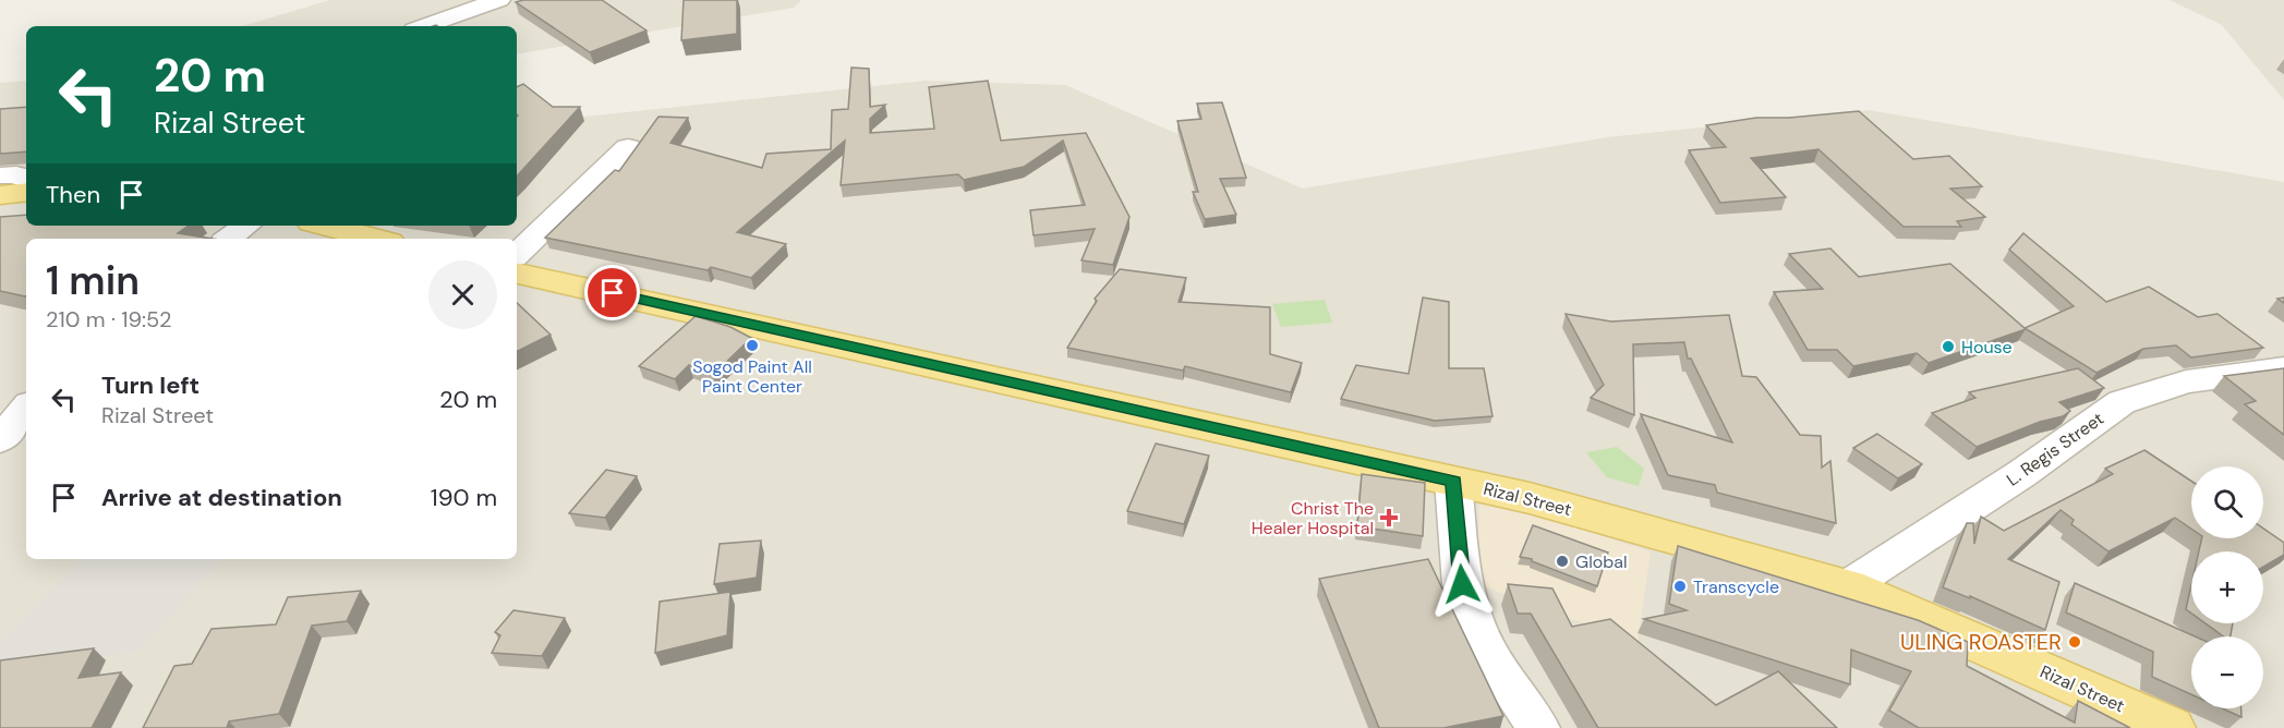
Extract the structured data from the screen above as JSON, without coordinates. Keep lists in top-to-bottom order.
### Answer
{
  "streets": {
    "main road": ["Rizal Street"],
    "street": ["L. Regis Street"]
  },
  "crossings": [
    ["L. Regis Street", "Rizal Street"]
  ],
  "places": {
    "other": [
      "Sogod Paint All Paint Center",
      "House",
      "Global",
      "Transcycle",
      "ULING ROASTER"
    ],
    "health": ["Christ The Healer Hospital"]
  },
  "page": {
    "turn": ["20 m", "Rizal Street"],
    "then": "Then",
    "heading": ["1 min", "210 m · 19:52"],
    "list": [
      {
        "name": "Turn left",
        "note": "Rizal Street",
        "value": "20 m"
      },
      {
        "name": "Arrive at destination",
        "value": "190 m"
      }
    ],
    "map_buttons": ["+", "−"]
  }
}
